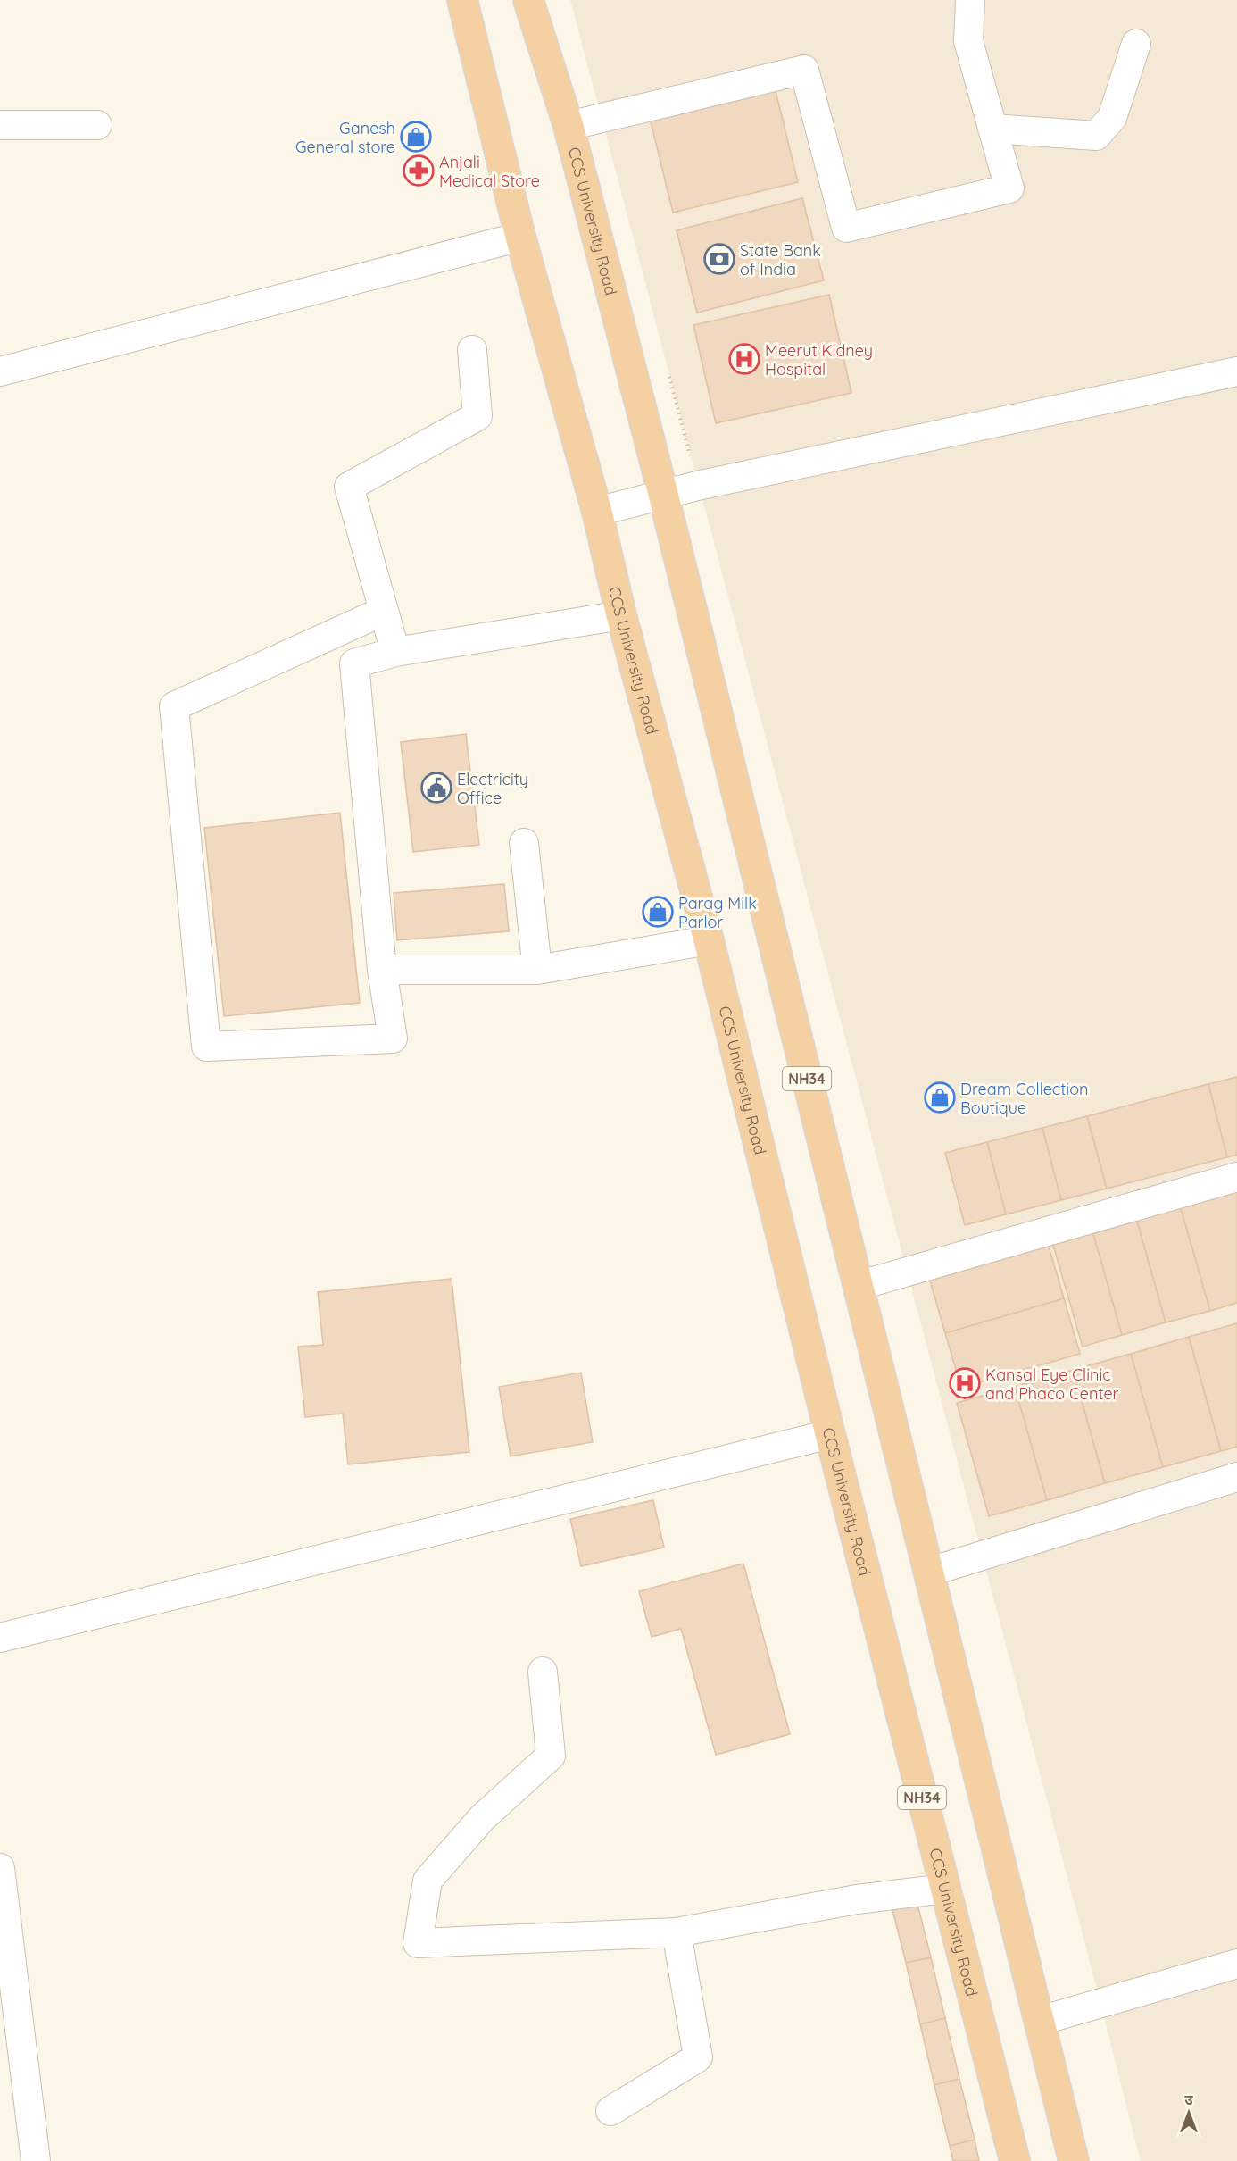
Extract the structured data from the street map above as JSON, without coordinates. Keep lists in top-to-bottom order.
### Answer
{
  "streets": {
    "highway": ["CCS University Road", "NH34"]
  },
  "places": {
    "shop": ["Ganesh General store", "Parag Milk Parlor", "Dream Collection Boutique"],
    "pharmacy": ["Anjali Medical Store"],
    "bank": ["State Bank of India"],
    "hospital": ["Meerut Kidney Hospital", "Kansal Eye Clinic and Phaco Center"],
    "public building": ["Electricity Office"]
  },
  "north": "top"
}
